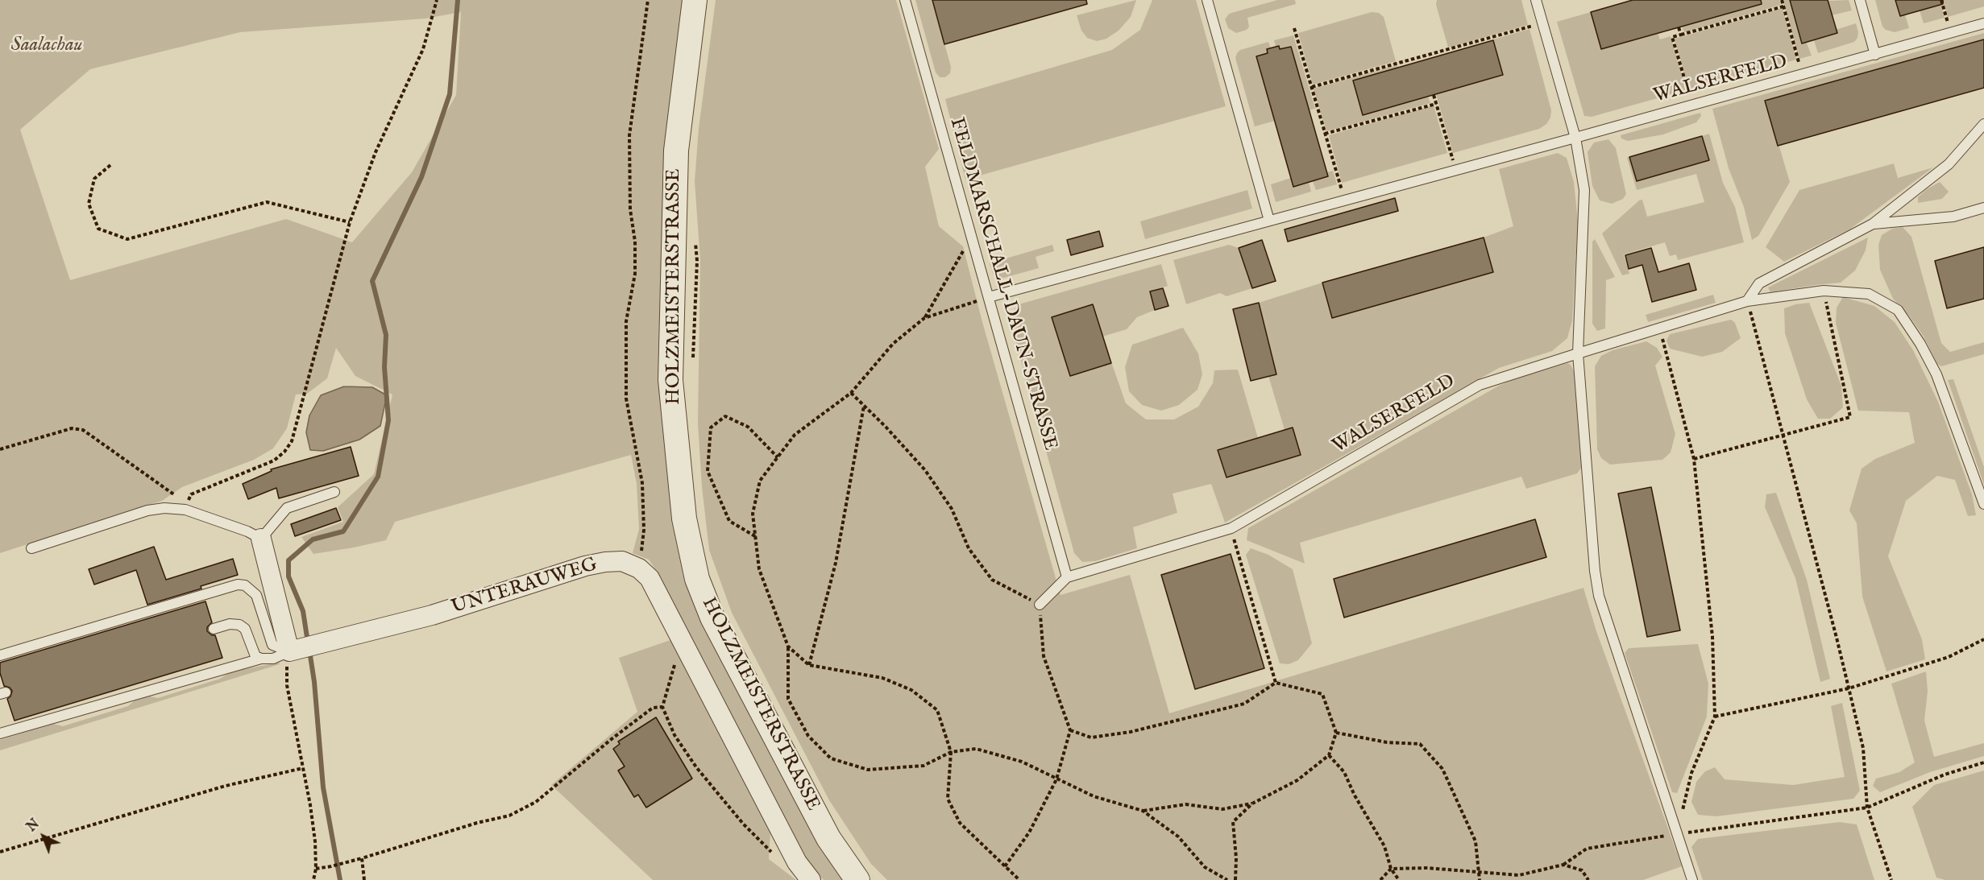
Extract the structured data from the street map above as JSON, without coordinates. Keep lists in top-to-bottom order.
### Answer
{
  "streets": {
    "street": ["HOLZMEISTERSTRASSE", "UNTERAUWEG"],
    "lane": ["WALSERFELD", "FELDMARSCHALL-DAUN-STRASSE"]
  },
  "crossings": [
    ["WALSERFELD", "FELDMARSCHALL-DAUN-STRASSE"]
  ],
  "parks": ["Saalachau"],
  "north": "top left"
}
